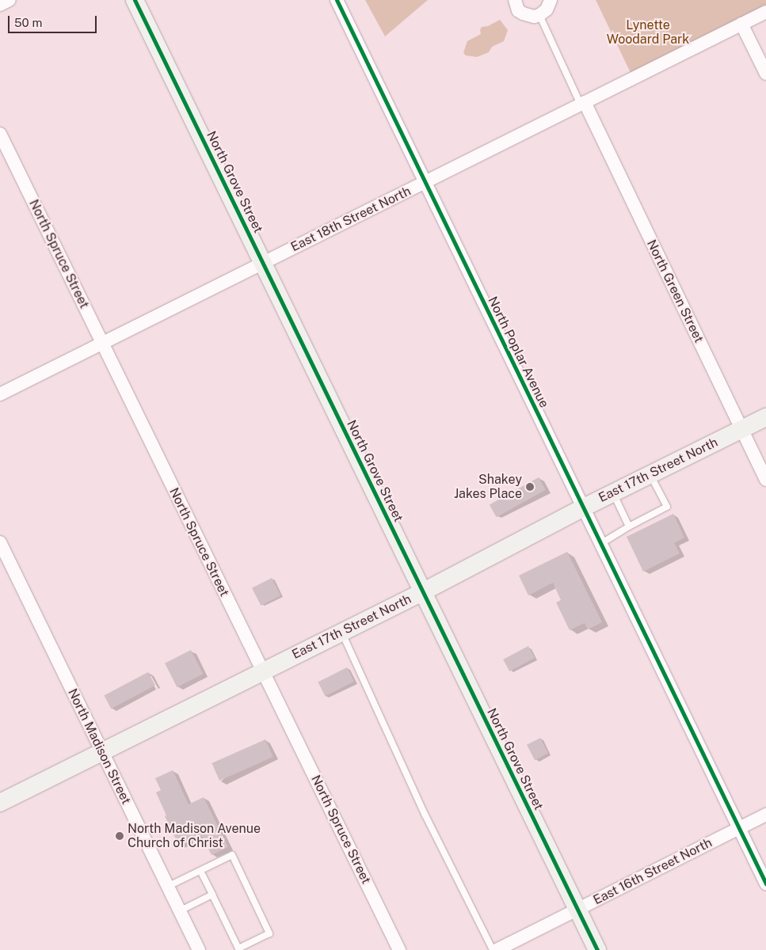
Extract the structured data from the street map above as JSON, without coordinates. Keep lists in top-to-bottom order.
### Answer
{
  "streets": {
    "street": [
      "North Grove Street",
      "East 18th Street North",
      "North Spruce Street",
      "North Green Street",
      "North Poplar Avenue",
      "East 17th Street North",
      "North Madison Street",
      "East 16th Street North"
    ]
  },
  "crossings": [
    ["North Grove Street", "East 18th Street North"],
    ["North Grove Street", "East 17th Street North"],
    ["North Grove Street", "East 16th Street North"],
    ["East 18th Street North", "North Spruce Street"],
    ["East 18th Street North", "North Green Street"],
    ["East 18th Street North", "North Poplar Avenue"],
    ["North Spruce Street", "East 17th Street North"],
    ["North Green Street", "East 17th Street North"],
    ["North Poplar Avenue", "East 17th Street North"],
    ["North Poplar Avenue", "East 16th Street North"],
    ["East 17th Street North", "North Madison Street"]
  ],
  "parks": ["Lynette Woodard Park"],
  "places": ["Shakey Jakes Place", "North Madison Avenue Church of Christ"],
  "scale_bar": "50 m"
}
